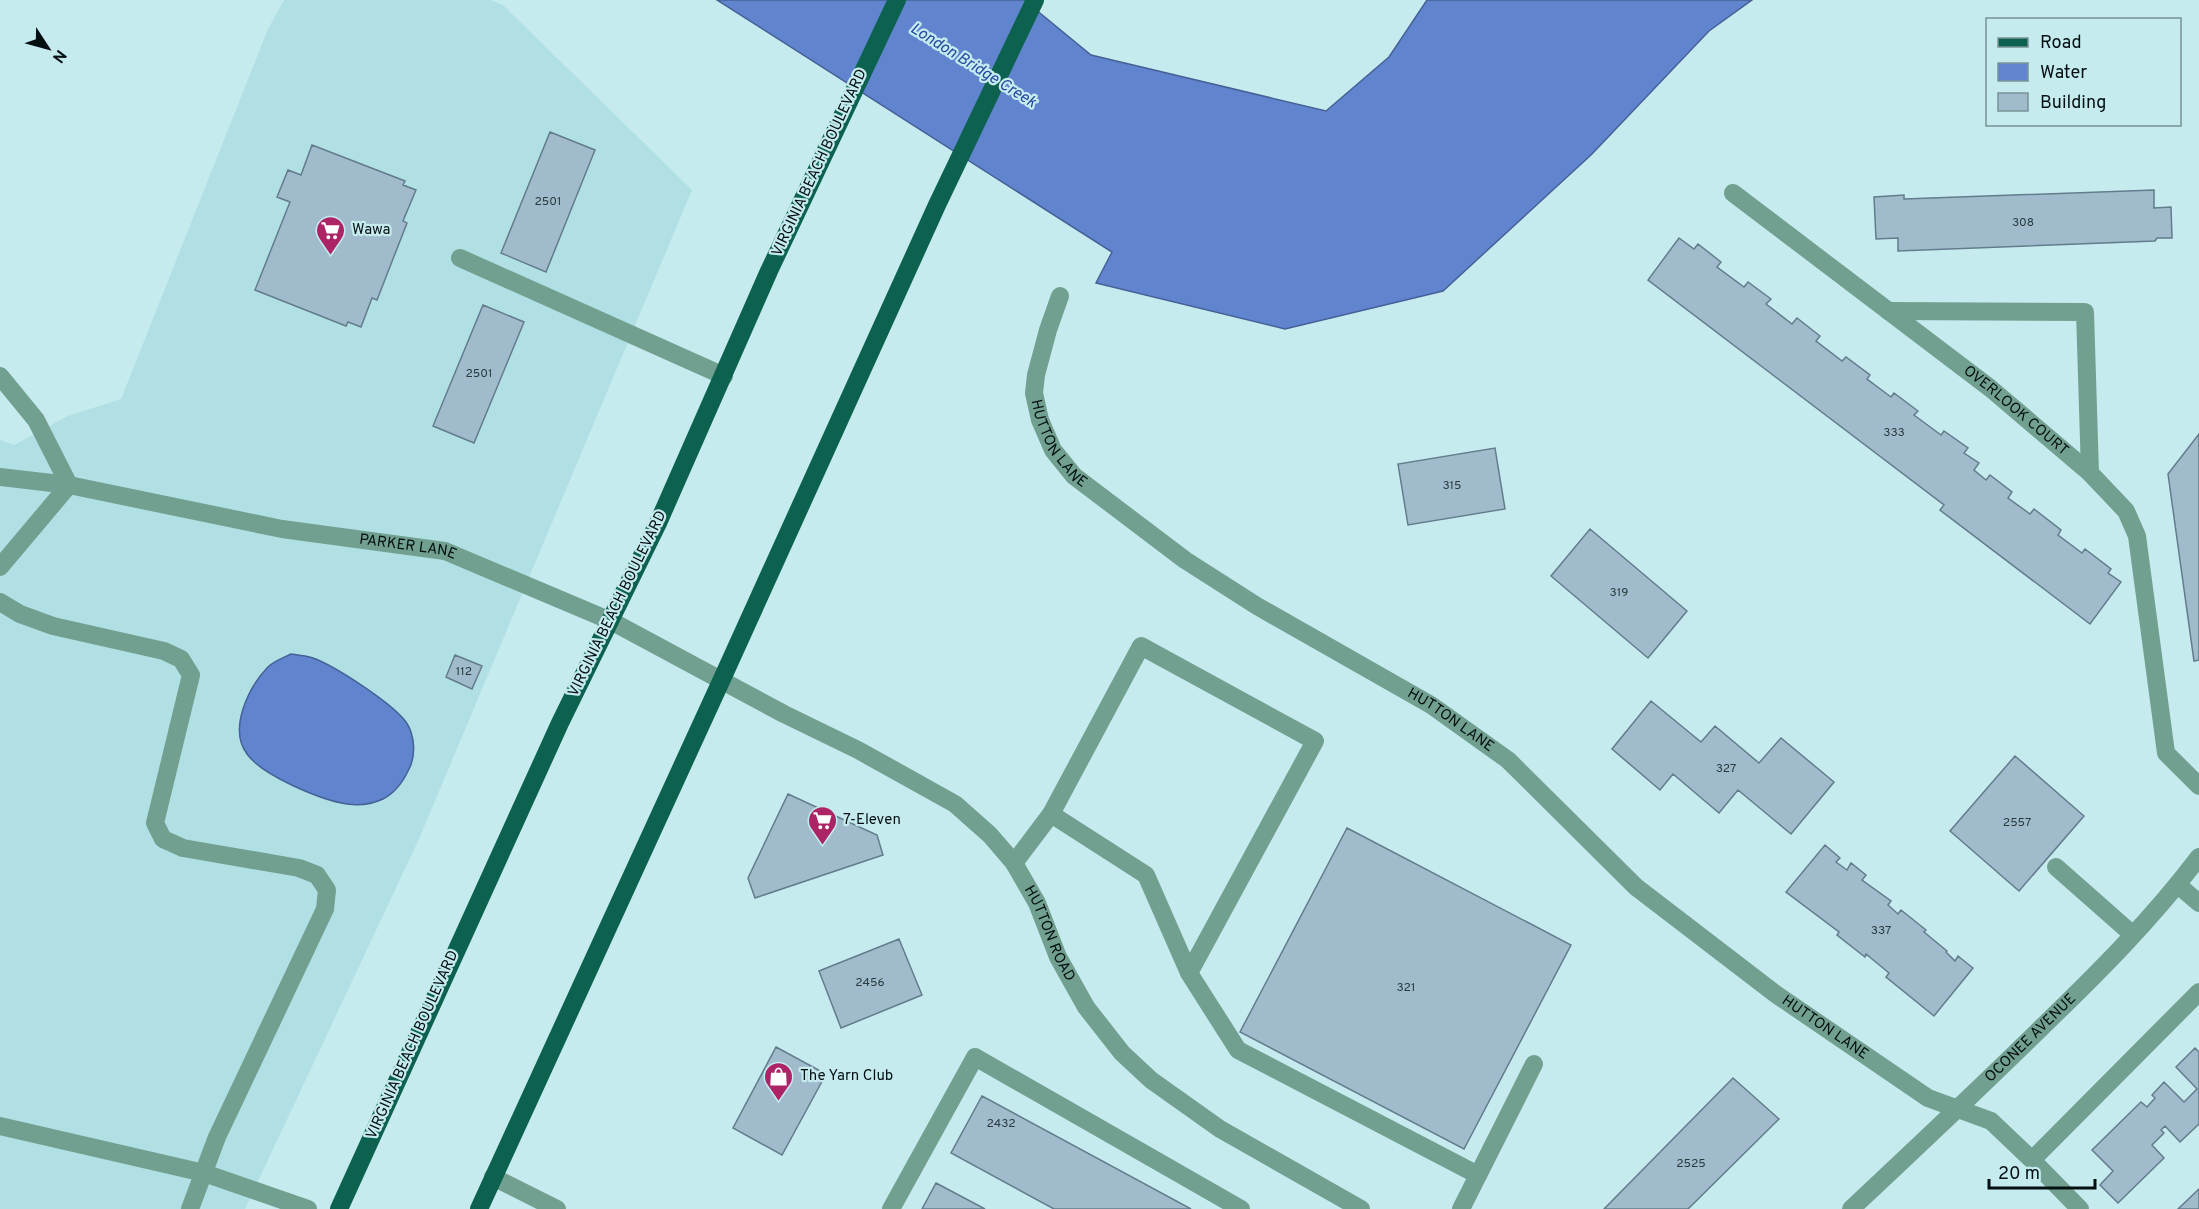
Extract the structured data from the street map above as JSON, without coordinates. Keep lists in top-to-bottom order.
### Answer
{
  "streets": {
    "main road": ["VIRGINIA BEACH BOULEVARD"],
    "street": [
      "OVERLOOK COURT",
      "HUTTON LANE",
      "PARKER LANE",
      "HUTTON ROAD",
      "OCONEE AVENUE"
    ]
  },
  "crossings": [
    ["VIRGINIA BEACH BOULEVARD", "PARKER LANE"],
    ["HUTTON LANE", "OCONEE AVENUE"],
    ["PARKER LANE", "HUTTON ROAD"]
  ],
  "water": ["London Bridge Creek"],
  "places": {
    "supermarket": ["Wawa", "7-Eleven"],
    "shop": ["The Yarn Club"]
  },
  "house_numbers": [
    "2501",
    "308",
    "2501",
    "333",
    "315",
    "319",
    "112",
    "327",
    "2557",
    "337",
    "2456",
    "321",
    "2432",
    "2525"
  ],
  "legend": ["Road", "Water", "Building"],
  "scale_bar": "20 m",
  "north": "bottom right"
}
